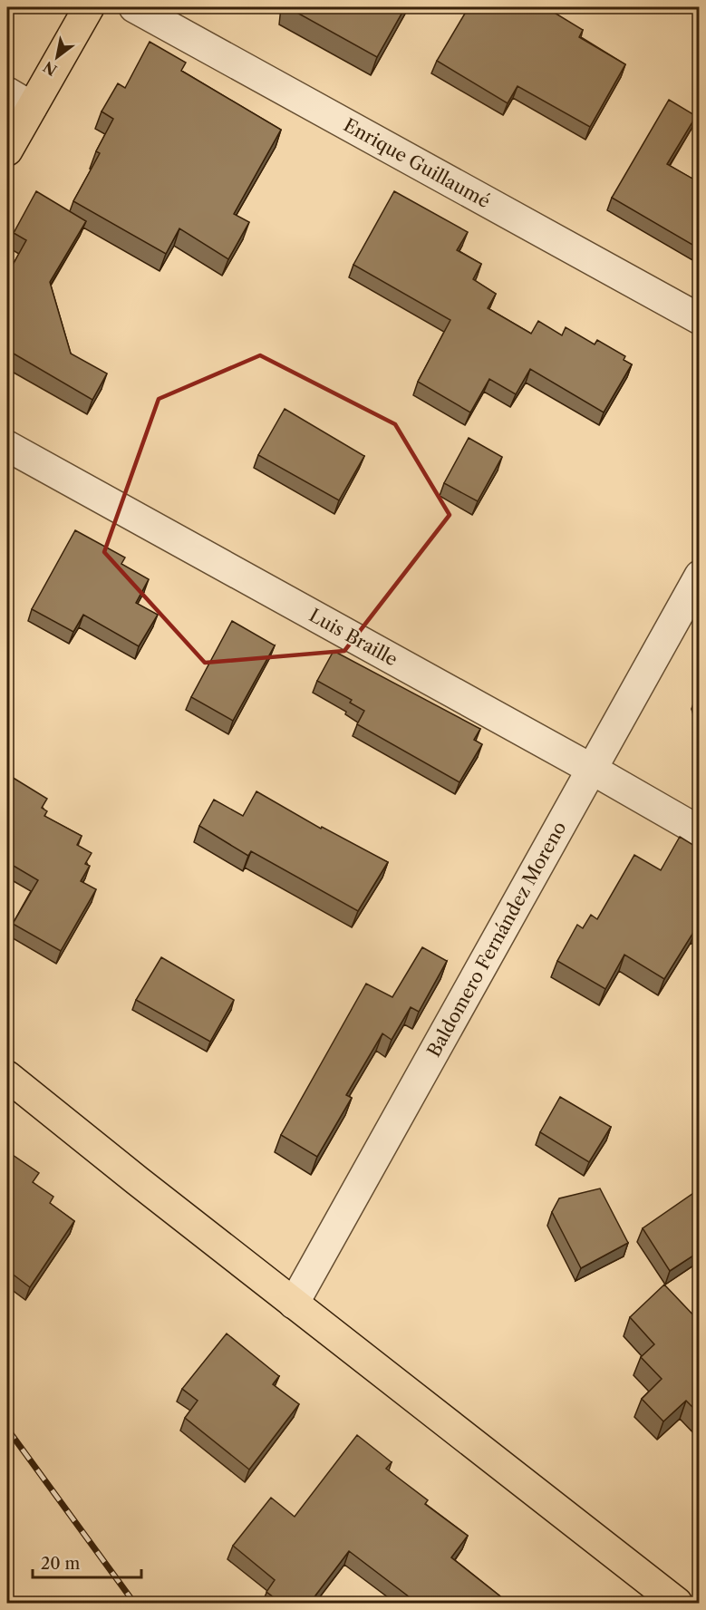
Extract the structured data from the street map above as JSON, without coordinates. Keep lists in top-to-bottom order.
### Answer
{
  "streets": {
    "street": ["Enrique Guillaumé", "Luis Braille", "Baldomero Fernández Moreno"]
  },
  "crossings": [
    ["Luis Braille", "Baldomero Fernández Moreno"]
  ],
  "scale_bar": "20 m",
  "north": "bottom left"
}
